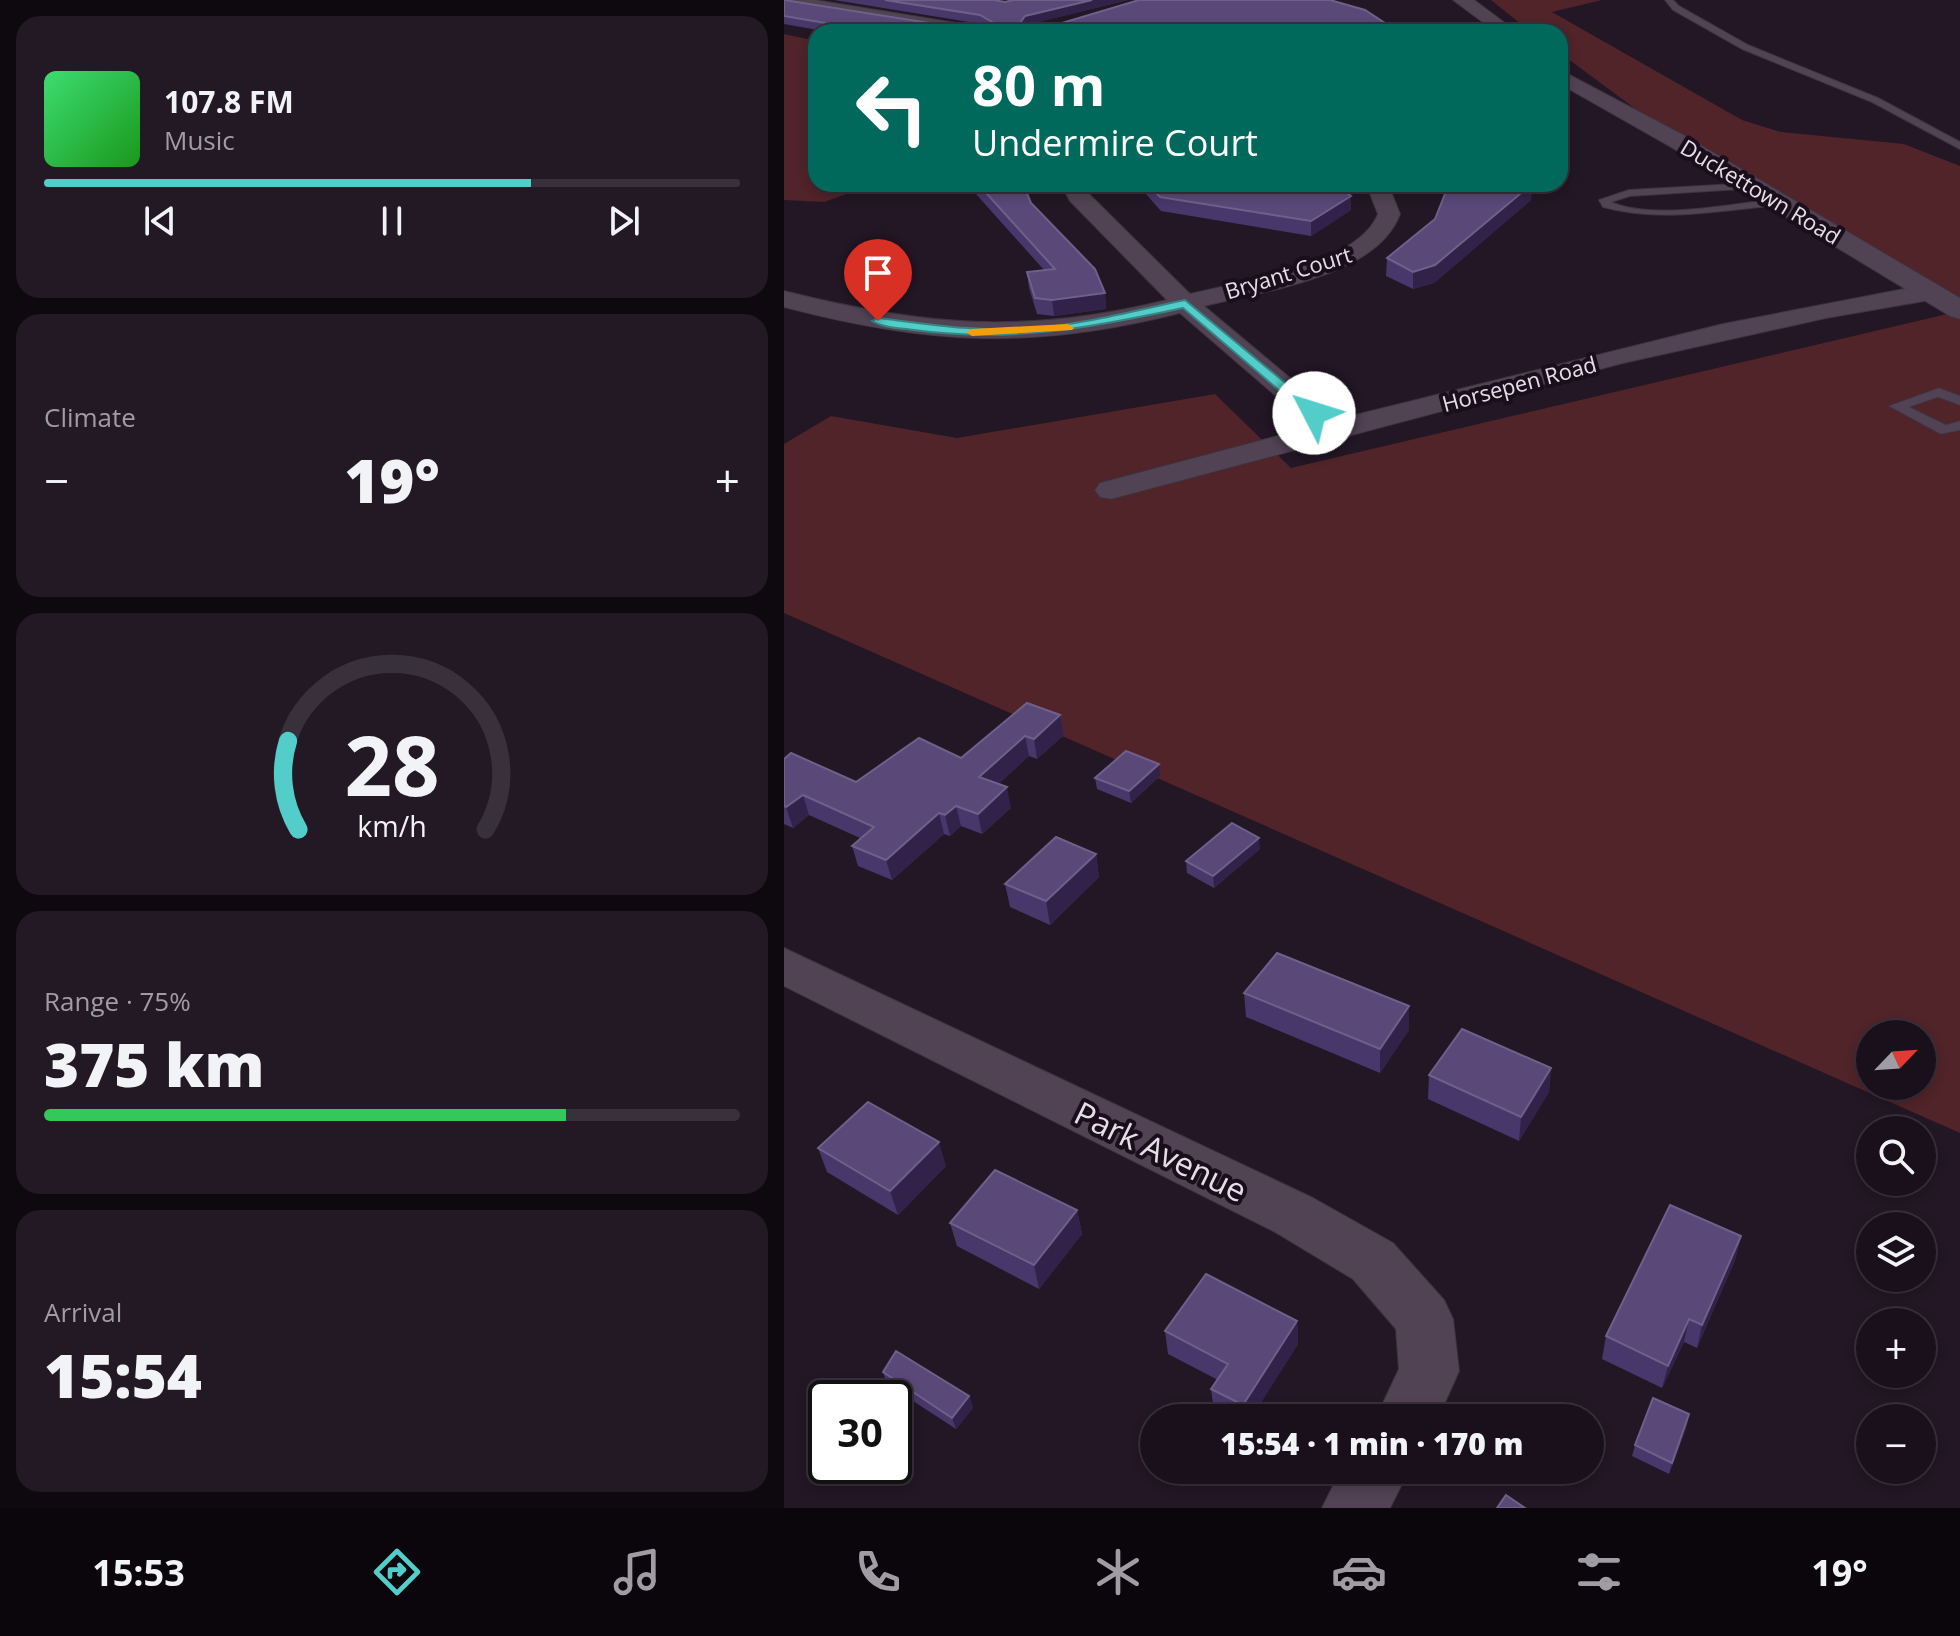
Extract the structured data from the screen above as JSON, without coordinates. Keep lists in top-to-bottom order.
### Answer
{
  "streets": {
    "street": [
      "Duckettown Road",
      "Bryant Court",
      "Horsepen Road",
      "Park Avenue"
    ]
  },
  "crossings": [
    ["Duckettown Road", "Horsepen Road"]
  ],
  "north": "top right",
  "page": {
    "turn": ["80 m", "Undermire Court"],
    "song": ["107.8 FM", "Music"],
    "tile": [
      "Climate",
      ["Range · 75%", "375 km"],
      ["Arrival", "15:54"]
    ],
    "heat": ["−", "19°", "+"],
    "map_buttons": ["+", "−"],
    "limit": "30",
    "trip": "15:54 · 1 min · 170 m",
    "tabs": ["15:53", "19°"],
    "gauge": ["28", "km/h"]
  }
}
